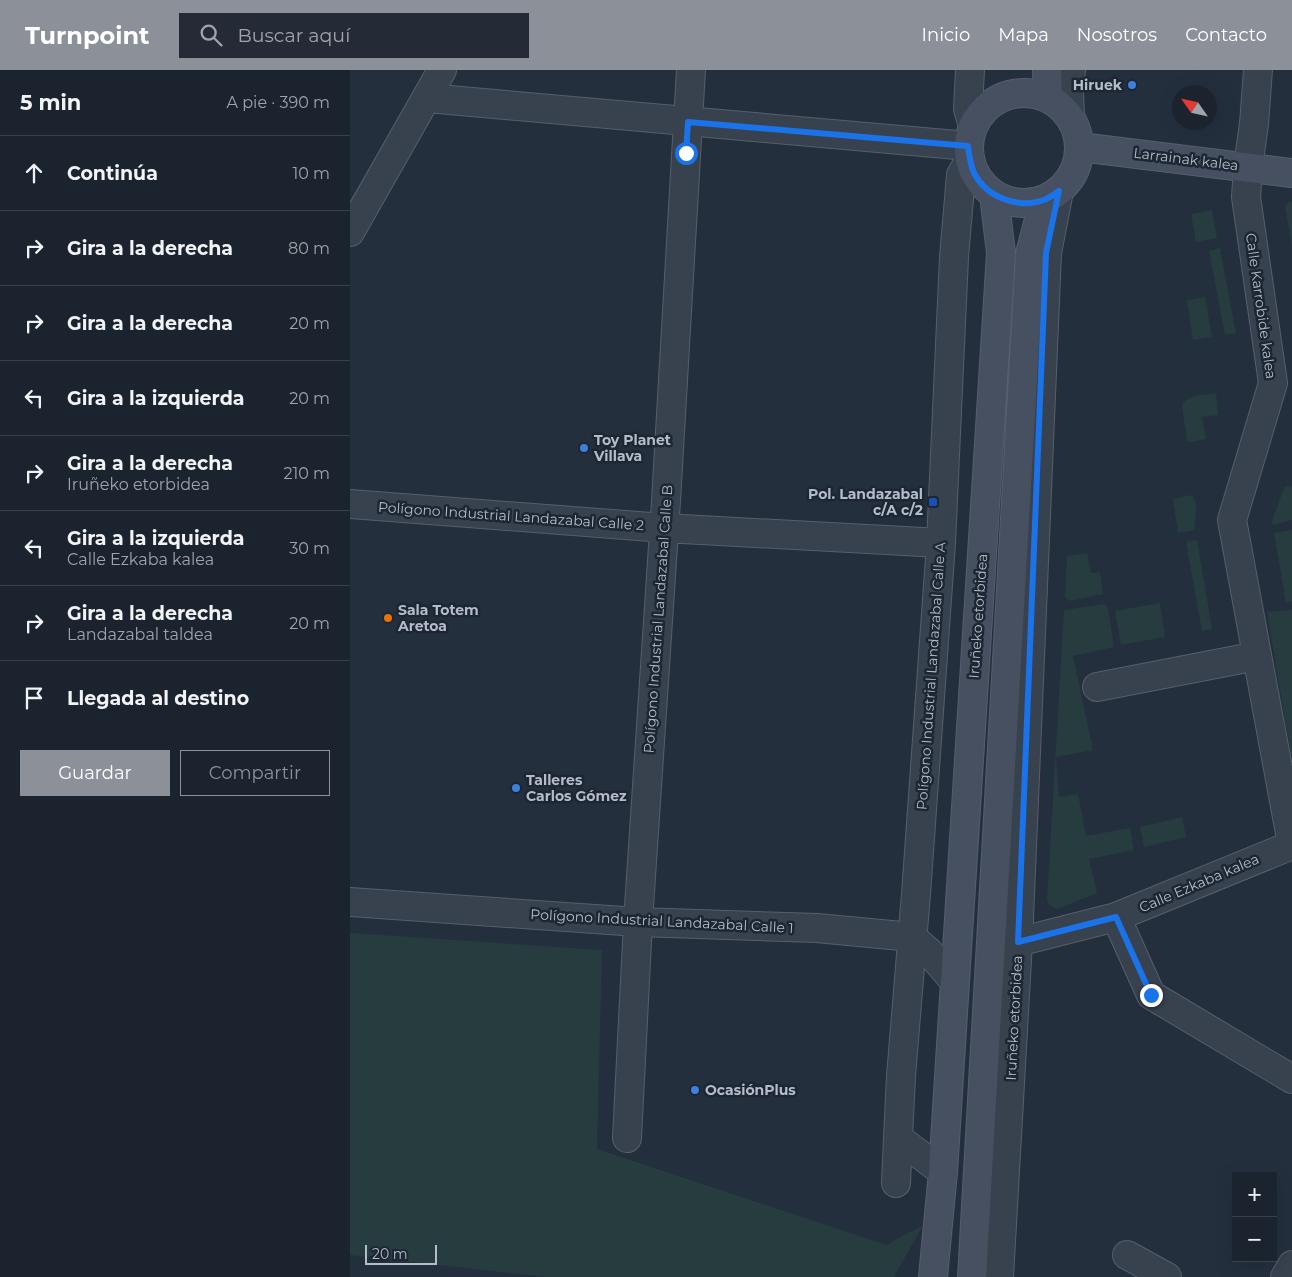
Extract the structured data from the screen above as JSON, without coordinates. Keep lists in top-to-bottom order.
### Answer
{
  "streets": {
    "main road": ["Larrainak kalea", "Iruñeko etorbidea"],
    "street": [
      "Calle Karrobide kalea",
      "Polígono Industrial Landazabal Calle 2",
      "Polígono Industrial Landazabal Calle B",
      "Polígono Industrial Landazabal Calle A",
      "Calle Ezkaba kalea",
      "Polígono Industrial Landazabal Calle 1"
    ]
  },
  "crossings": [
    ["Larrainak kalea", "Calle Karrobide kalea"],
    ["Larrainak kalea", "Iruñeko etorbidea"],
    ["Larrainak kalea", "Polígono Industrial Landazabal Calle A"],
    ["Calle Karrobide kalea", "Calle Ezkaba kalea"],
    ["Polígono Industrial Landazabal Calle 2", "Polígono Industrial Landazabal Calle B"],
    ["Polígono Industrial Landazabal Calle 2", "Polígono Industrial Landazabal Calle A"],
    ["Iruñeko etorbidea", "Polígono Industrial Landazabal Calle A"],
    ["Iruñeko etorbidea", "Calle Ezkaba kalea"],
    ["Polígono Industrial Landazabal Calle B", "Polígono Industrial Landazabal Calle 1"],
    ["Polígono Industrial Landazabal Calle A", "Polígono Industrial Landazabal Calle 1"]
  ],
  "places": {
    "other": [
      "Hiruek",
      "Toy Planet Villava",
      "Sala Totem Aretoa",
      "Talleres Carlos Gómez",
      "OcasiónPlus"
    ],
    "transit": ["Pol. Landazabal c/A c/2"]
  },
  "scale_bar": "20 m",
  "north": "top left",
  "page": {
    "header": "Turnpoint",
    "search": "Buscar aquí",
    "nav": [
      "Inicio",
      "Mapa",
      "Nosotros",
      "Contacto"
    ],
    "heading": ["5 min", "A pie · 390 m"],
    "list": [
      ["Continúa", "10 m"],
      ["Gira a la derecha", "80 m"],
      ["Gira a la derecha", "20 m"],
      ["Gira a la izquierda", "20 m"],
      ["Gira a la derecha", "Iruñeko etorbidea", "210 m"],
      ["Gira a la izquierda", "Calle Ezkaba kalea", "30 m"],
      ["Gira a la derecha", "Landazabal taldea", "20 m"],
      "Llegada al destino"
    ],
    "buttons": ["Guardar", "Compartir"],
    "map_buttons": ["+", "−"],
    "scale": "20 m"
  }
}
